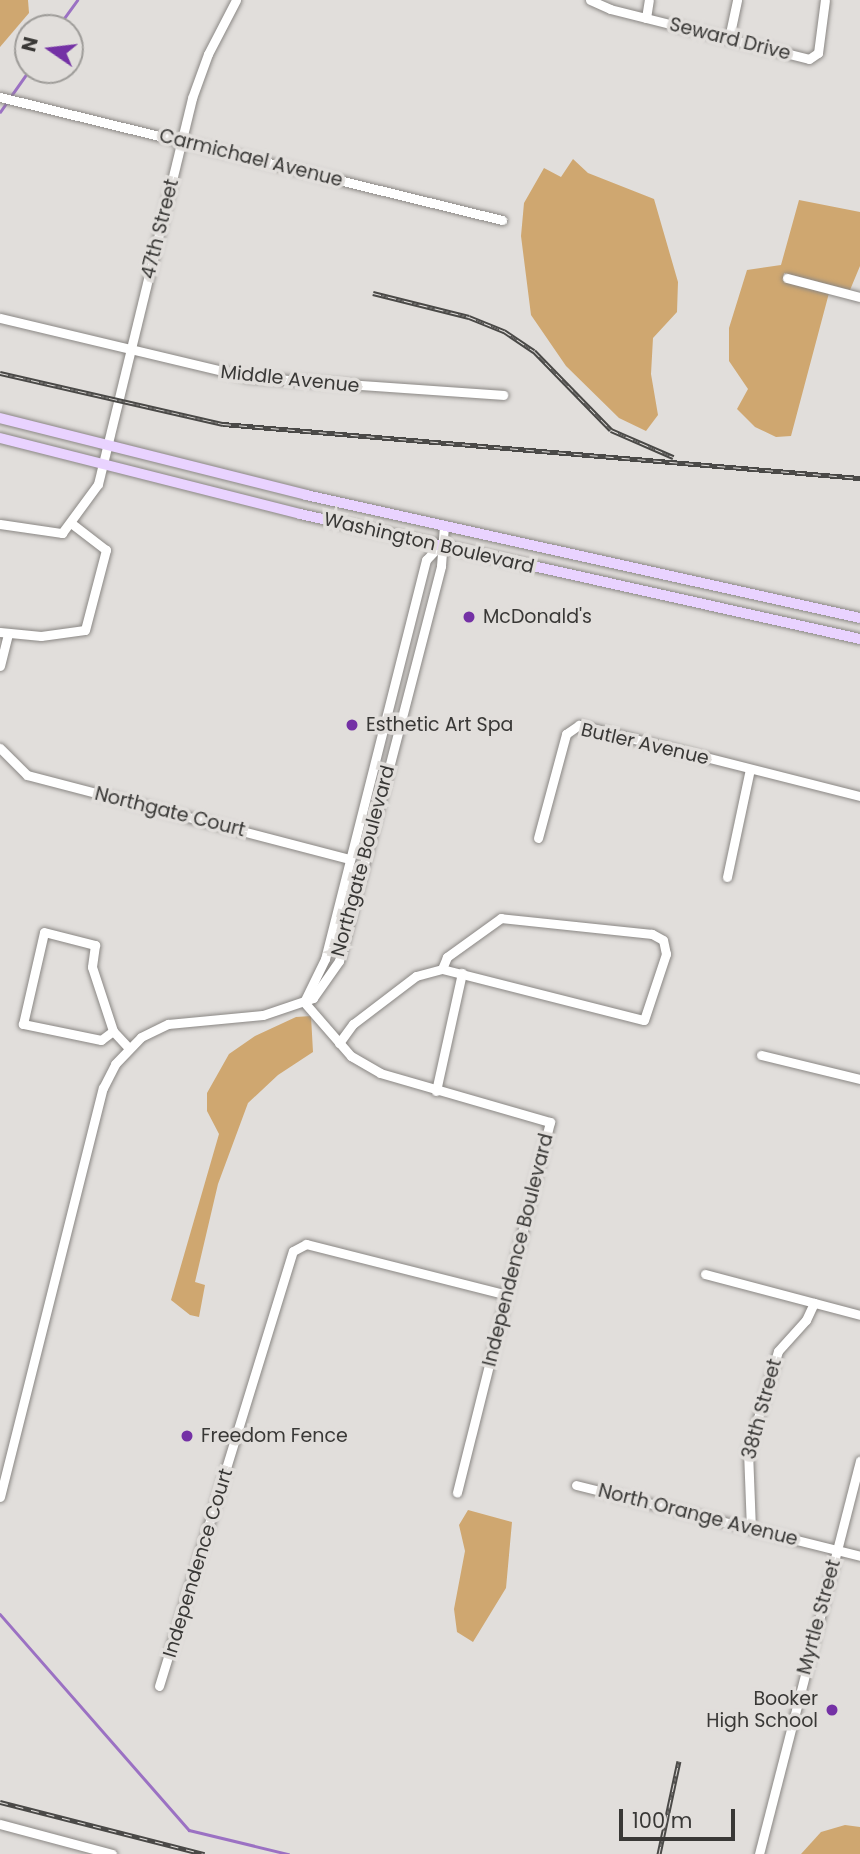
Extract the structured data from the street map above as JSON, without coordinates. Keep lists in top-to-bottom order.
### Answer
{
  "streets": {
    "main road": ["Washington Boulevard"],
    "street": [
      "Seward Drive",
      "Carmichael Avenue",
      "47th Street",
      "Middle Avenue",
      "Butler Avenue",
      "Northgate Court",
      "Northgate Boulevard",
      "Independence Boulevard",
      "38th Street",
      "North Orange Avenue",
      "Independence Court",
      "Myrtle Street"
    ]
  },
  "crossings": [
    ["Carmichael Avenue", "47th Street"],
    ["47th Street", "Middle Avenue"],
    ["47th Street", "Washington Boulevard"],
    ["Washington Boulevard", "Northgate Boulevard"],
    ["Northgate Court", "Northgate Boulevard"],
    ["Northgate Boulevard", "Independence Boulevard"],
    ["Independence Boulevard", "Independence Court"],
    ["38th Street", "North Orange Avenue"],
    ["North Orange Avenue", "Myrtle Street"]
  ],
  "places": [
    "McDonald's",
    "Esthetic Art Spa",
    "Freedom Fence",
    "Booker High School"
  ],
  "scale_bar": "100 m",
  "north": "left"
}
